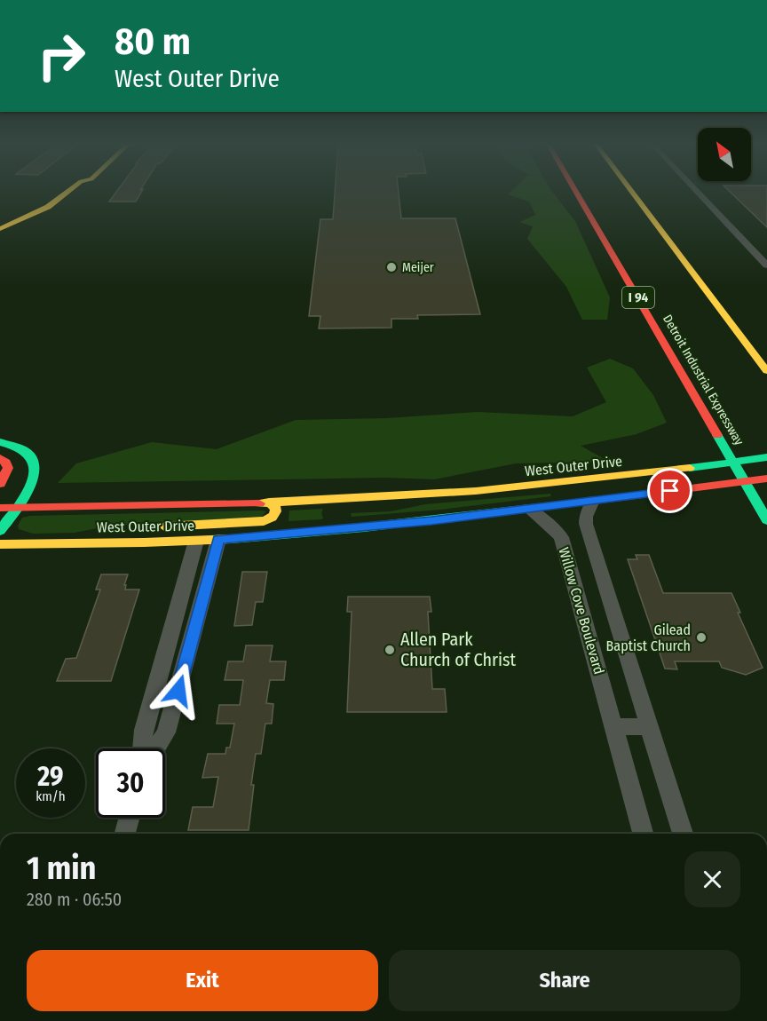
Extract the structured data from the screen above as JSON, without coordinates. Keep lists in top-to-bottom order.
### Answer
{
  "streets": {
    "main road": ["I 94", "Detroit Industrial Expressway", "West Outer Drive"],
    "street": ["Willow Cove Boulevard"]
  },
  "crossings": [
    ["West Outer Drive", "Willow Cove Boulevard"]
  ],
  "places": ["Meijer", "Gilead Baptist Church", "Allen Park Church of Christ"],
  "north": "top left",
  "page": {
    "turn": ["80 m", "West Outer Drive"],
    "speed": "29 km/h",
    "limit": "30",
    "heading": ["1 min", "280 m · 06:50"],
    "buttons": ["Exit", "Share"]
  }
}
